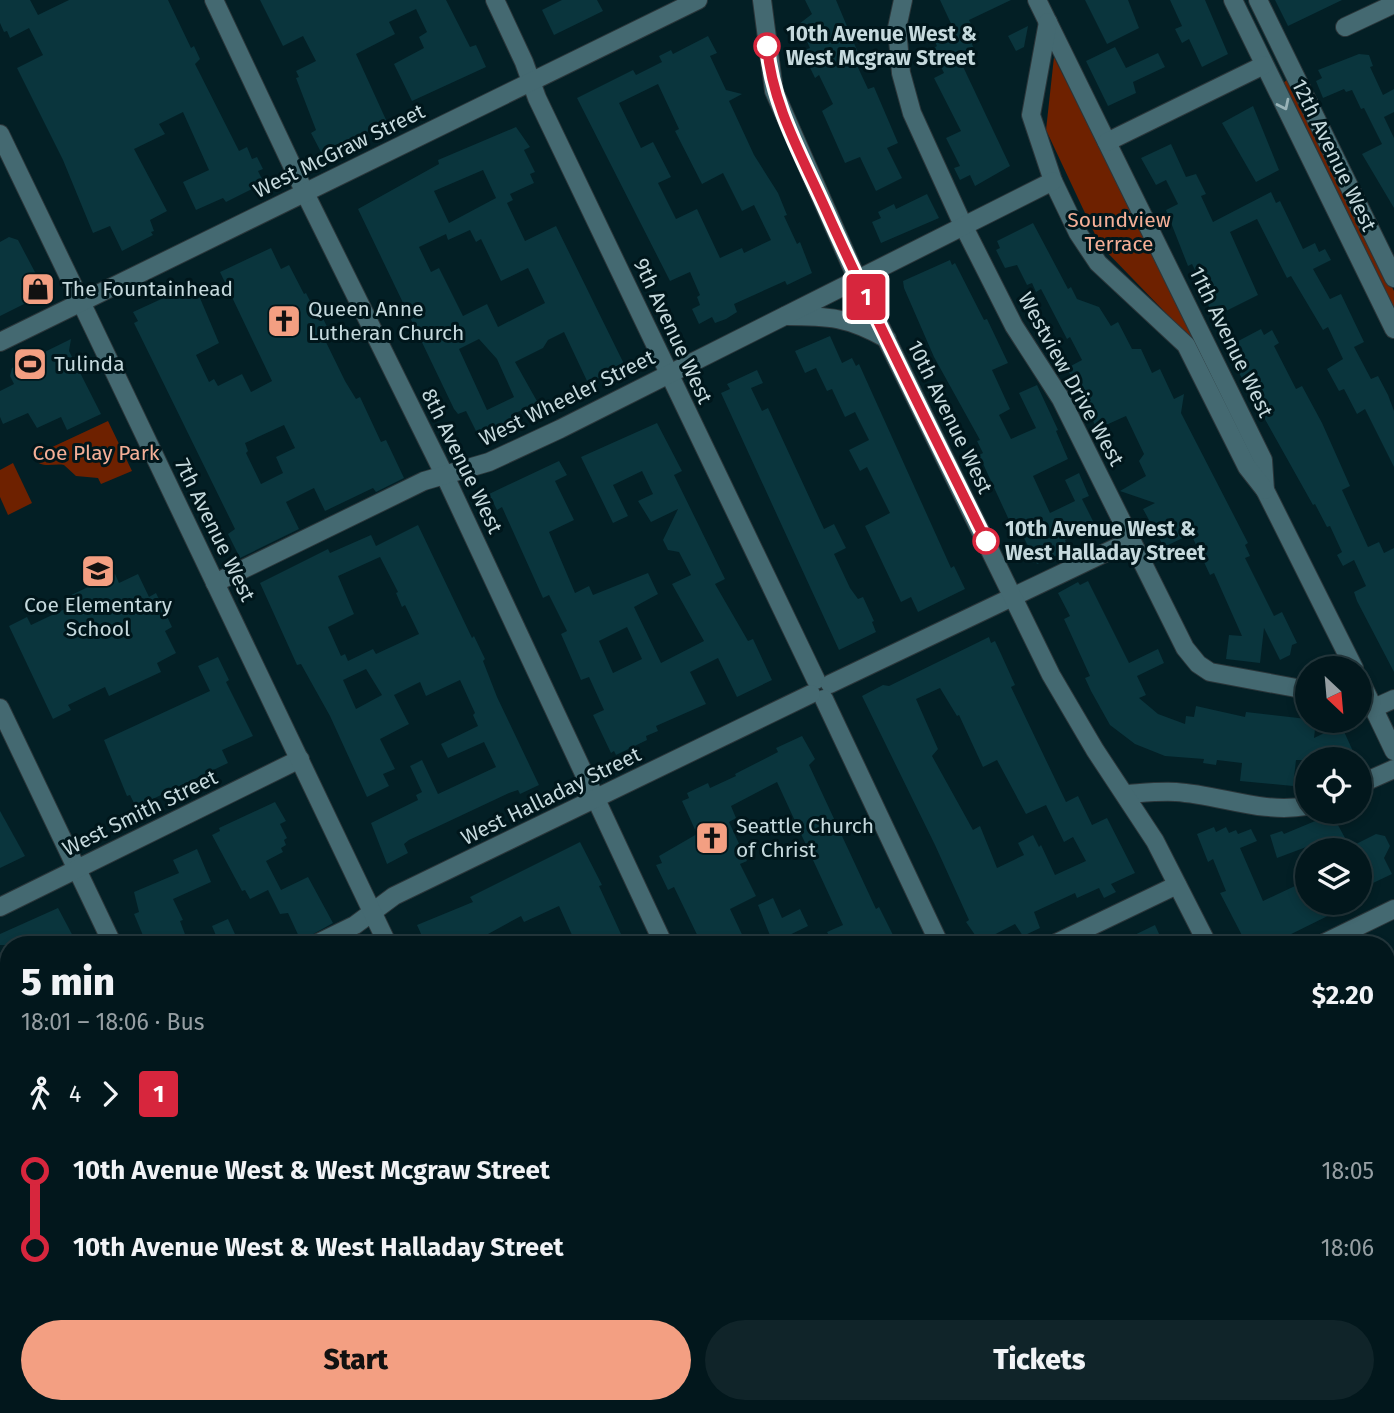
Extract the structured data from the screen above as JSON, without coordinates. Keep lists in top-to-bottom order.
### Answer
{
  "streets": {
    "street": [
      "West McGraw Street",
      "12th Avenue West",
      "9th Avenue West",
      "11th Avenue West",
      "Westview Drive West",
      "West Wheeler Street",
      "10th Avenue West",
      "8th Avenue West",
      "7th Avenue West",
      "West Halladay Street",
      "West Smith Street"
    ]
  },
  "crossings": [
    ["West McGraw Street", "9th Avenue West"],
    ["West McGraw Street", "8th Avenue West"],
    ["West McGraw Street", "7th Avenue West"],
    ["9th Avenue West", "West Wheeler Street"],
    ["9th Avenue West", "West Halladay Street"],
    ["Westview Drive West", "West Wheeler Street"],
    ["Westview Drive West", "West Halladay Street"],
    ["West Wheeler Street", "10th Avenue West"],
    ["West Wheeler Street", "8th Avenue West"],
    ["West Wheeler Street", "7th Avenue West"],
    ["10th Avenue West", "West Halladay Street"],
    ["8th Avenue West", "West Halladay Street"],
    ["7th Avenue West", "West Halladay Street"],
    ["7th Avenue West", "West Smith Street"]
  ],
  "parks": ["Soundview Terrace", "Coe Play Park"],
  "places": {
    "other": ["10th Avenue West & West Mcgraw Street", "10th Avenue West & West Halladay Street"],
    "shop": ["The Fountainhead"],
    "church": ["Queen Anne Lutheran Church", "Seattle Church of Christ"],
    "sports": ["Tulinda"],
    "school or university": ["Coe Elementary School"]
  },
  "lines": ["bus line 1"],
  "north": "bottom right",
  "page": {
    "on_map": "1",
    "heading": ["5 min", "18:01 – 18:06 · Bus", "$2.20"],
    "legs": ["4", "1"],
    "list": [
      {
        "name": "10th Avenue West & West Mcgraw Street",
        "value": "18:05"
      },
      {
        "name": "10th Avenue West & West Halladay Street",
        "value": "18:06"
      }
    ],
    "buttons": ["Start", "Tickets"]
  }
}
